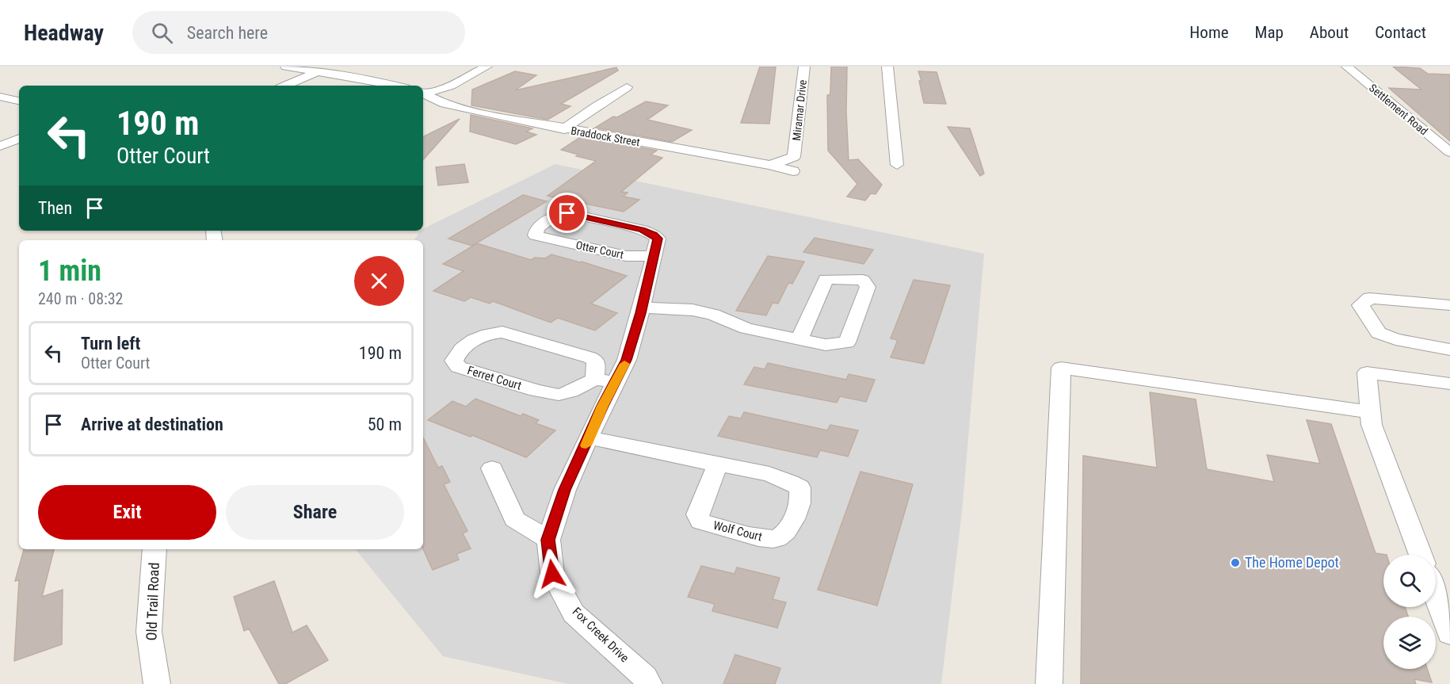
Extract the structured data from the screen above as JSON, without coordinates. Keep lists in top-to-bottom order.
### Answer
{
  "streets": {
    "street": [
      "Settlement Road",
      "Miramar Drive",
      "Braddock Street",
      "Otter Court",
      "Ferret Court",
      "Wolf Court",
      "Old Trail Road",
      "Fox Creek Drive"
    ]
  },
  "crossings": [
    ["Miramar Drive", "Braddock Street"],
    ["Otter Court", "Fox Creek Drive"],
    ["Ferret Court", "Fox Creek Drive"],
    ["Wolf Court", "Fox Creek Drive"]
  ],
  "places": ["The Home Depot"],
  "page": {
    "header": "Headway",
    "search": "Search here",
    "nav": [
      "Home",
      "Map",
      "About",
      "Contact"
    ],
    "turn": ["190 m", "Otter Court"],
    "then": "Then",
    "heading": ["1 min", "240 m · 08:32"],
    "list": [
      {
        "name": "Turn left",
        "note": "Otter Court",
        "value": "190 m"
      },
      {
        "name": "Arrive at destination",
        "value": "50 m"
      }
    ],
    "buttons": ["Exit", "Share"]
  }
}
